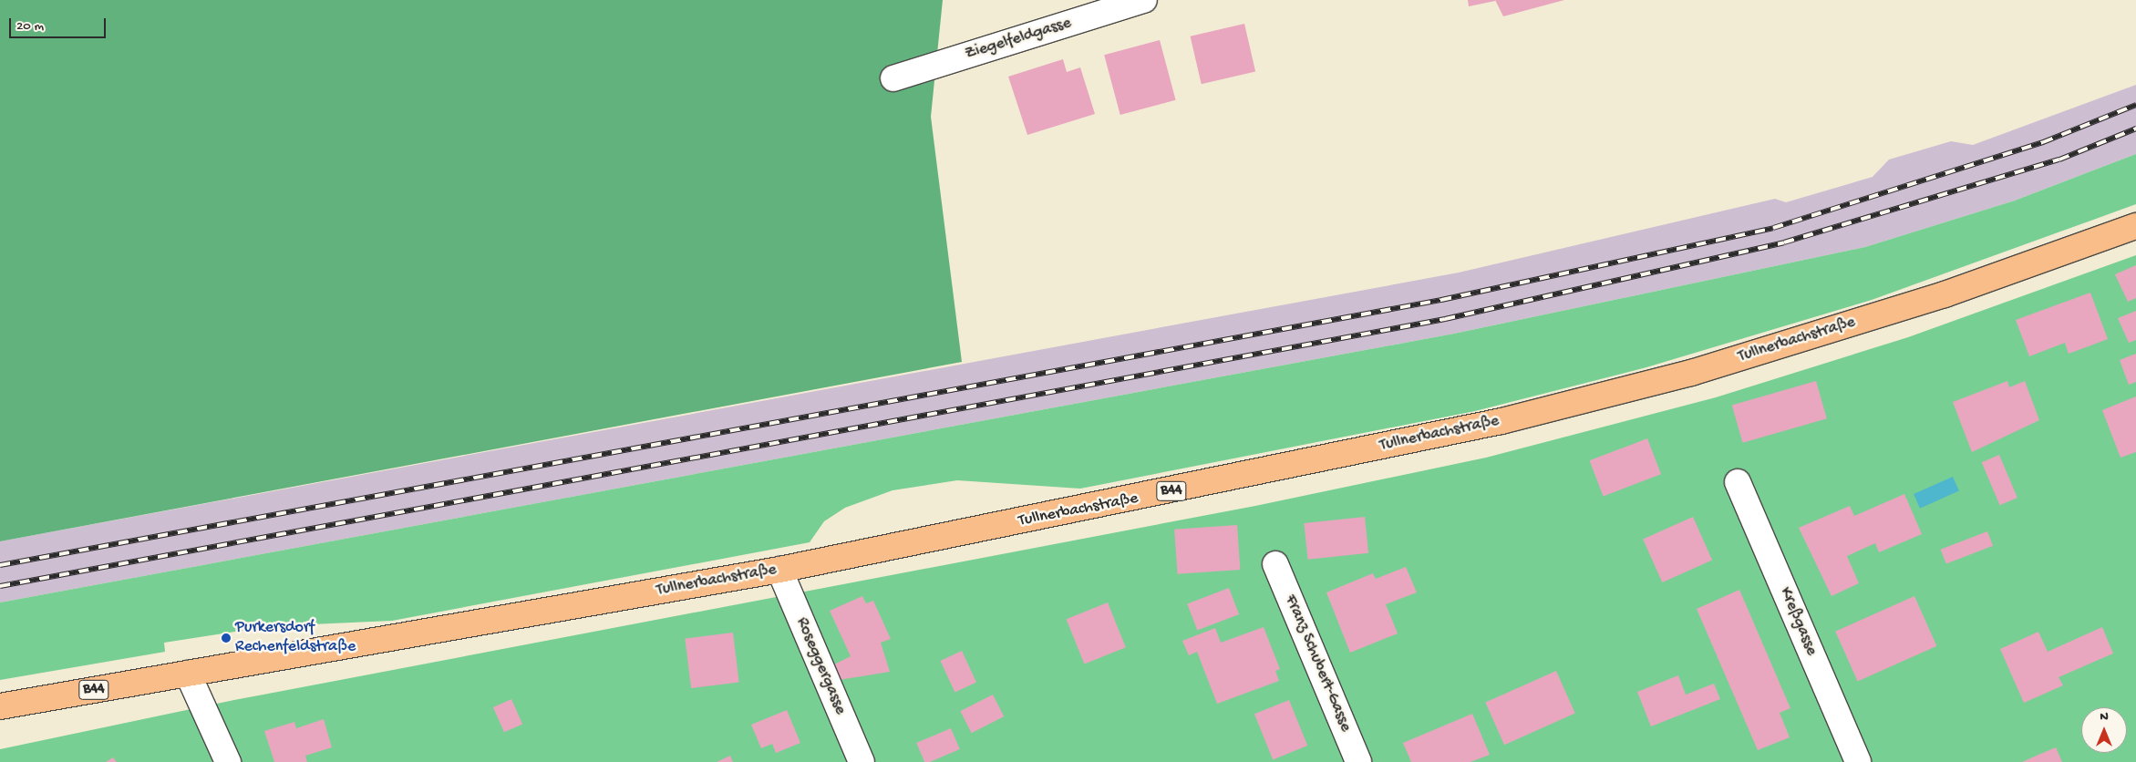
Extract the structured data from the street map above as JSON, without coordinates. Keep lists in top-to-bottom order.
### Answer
{
  "streets": {
    "main road": ["Tullnerbachstraße", "B44"],
    "street": [
      "Ziegelfeldgasse",
      "Kreßgasse",
      "Franz Schubert-Gasse",
      "Roseggergasse"
    ]
  },
  "crossings": [
    ["Tullnerbachstraße", "Roseggergasse"]
  ],
  "places": ["Purkersdorf Rechenfeldstraße"],
  "scale_bar": "20 m",
  "north": "top"
}
